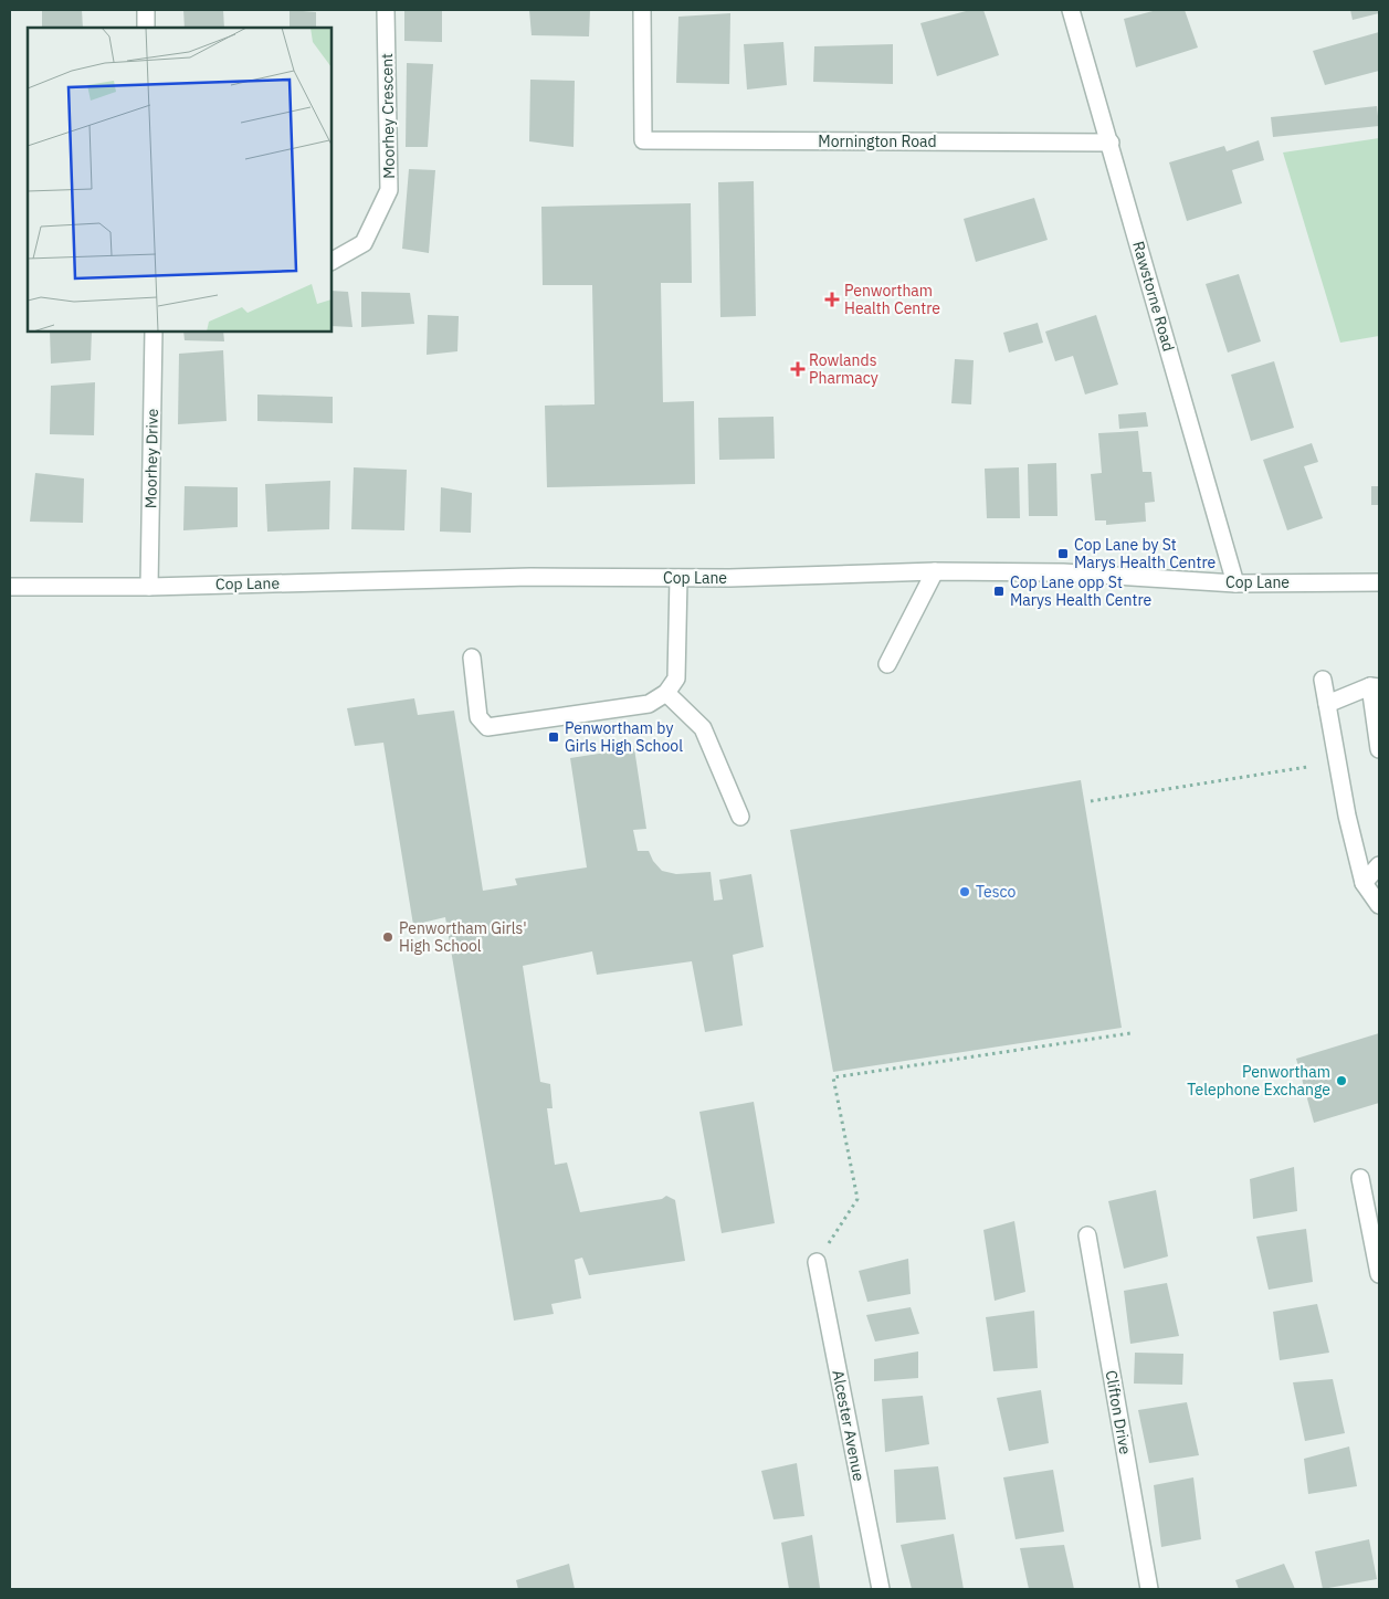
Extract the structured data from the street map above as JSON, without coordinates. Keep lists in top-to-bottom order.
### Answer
{
  "streets": {
    "street": [
      "Moorhey Crescent",
      "Mornington Road",
      "Rawstorne Road",
      "Moorhey Drive",
      "Cop Lane",
      "Clifton Drive",
      "Alcester Avenue"
    ]
  },
  "crossings": [
    ["Mornington Road", "Rawstorne Road"],
    ["Rawstorne Road", "Cop Lane"],
    ["Moorhey Drive", "Cop Lane"]
  ],
  "places": {
    "health": ["Penwortham Health Centre", "Rowlands Pharmacy"],
    "transit": ["Cop Lane by St Marys Health Centre", "Cop Lane opp St Marys Health Centre", "Penwortham by Girls High School"],
    "other": ["Tesco", "Penwortham Girls' High School", "Penwortham Telephone Exchange"]
  }
}
